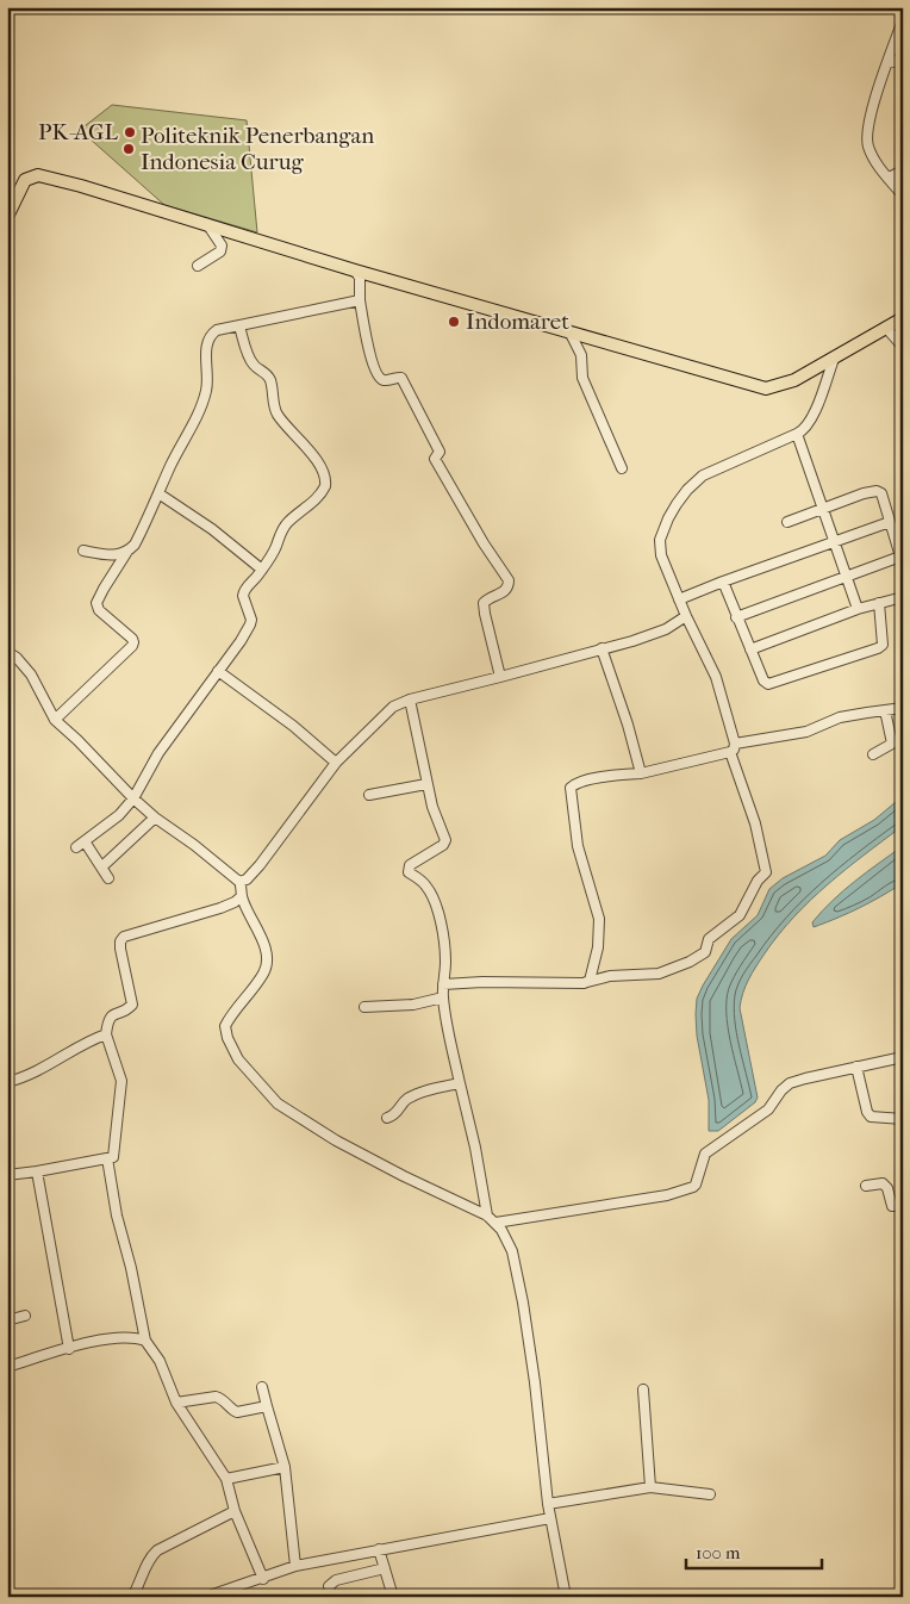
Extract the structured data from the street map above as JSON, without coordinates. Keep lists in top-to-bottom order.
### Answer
{
  "places": ["PK-AGL", "Politeknik Penerbangan Indonesia Curug", "Indomaret"],
  "scale_bar": "100 m"
}
